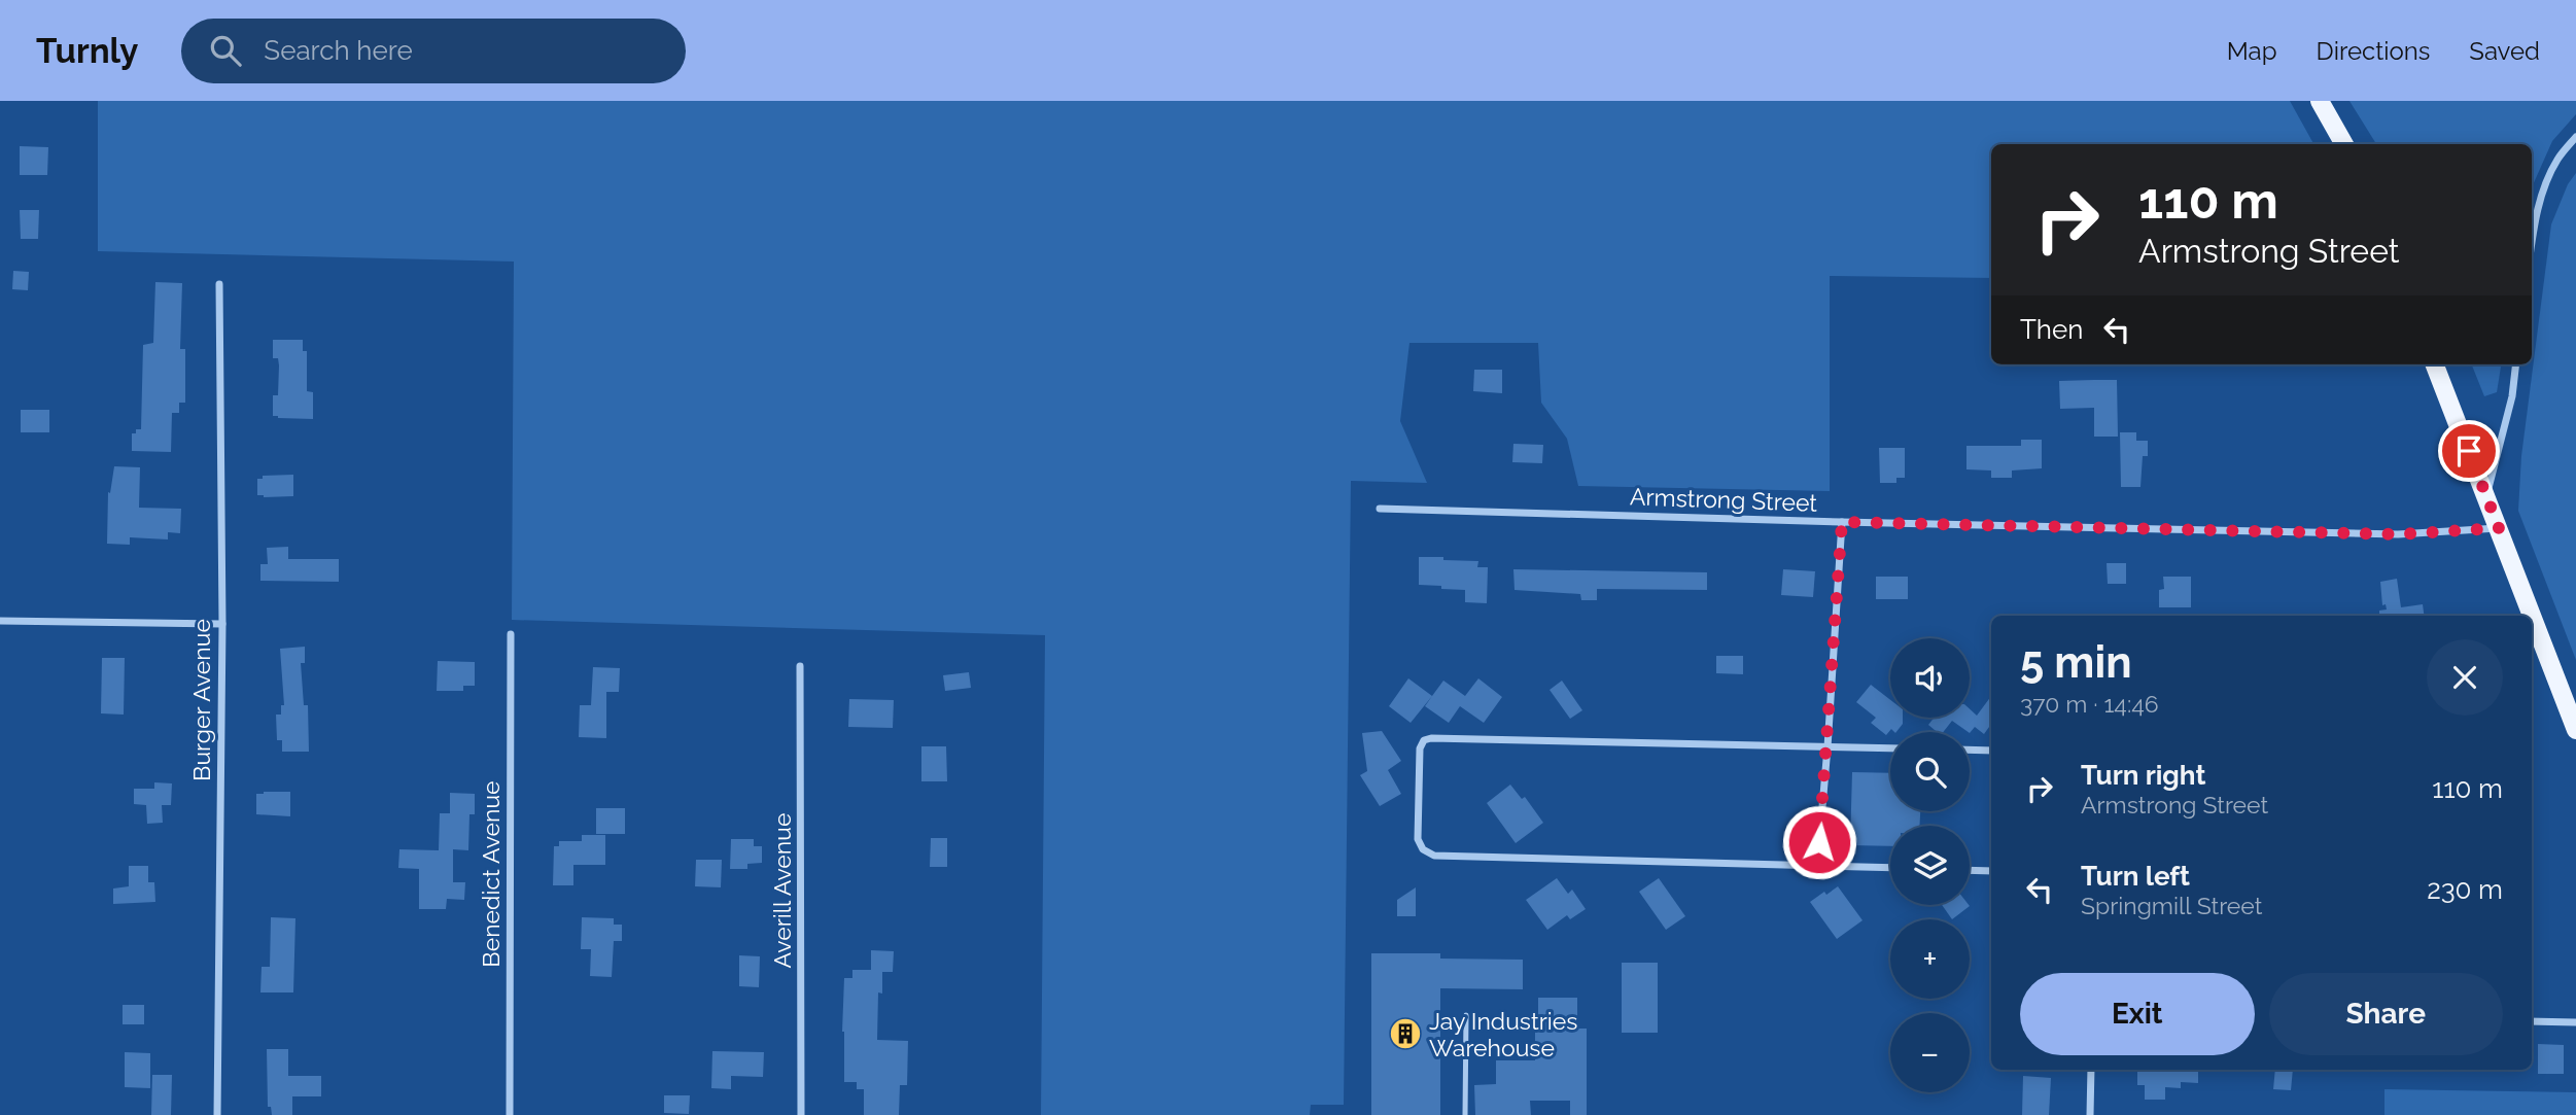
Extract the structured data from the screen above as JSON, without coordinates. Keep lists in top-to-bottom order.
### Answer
{
  "streets": {
    "street": [
      "Armstrong Street",
      "Burger Avenue",
      "Benedict Avenue",
      "Averill Avenue"
    ]
  },
  "places": {
    "building": ["Jay Industries Warehouse"]
  },
  "page": {
    "header": "Turnly",
    "search": "Search here",
    "nav": ["Map", "Directions", "Saved"],
    "turn": ["110 m", "Armstrong Street"],
    "then": "Then",
    "heading": ["5 min", "370 m · 14:46"],
    "map_buttons": ["+", "−"],
    "list": [
      {
        "name": "Turn right",
        "note": "Armstrong Street",
        "value": "110 m"
      },
      {
        "name": "Turn left",
        "note": "Springmill Street",
        "value": "230 m"
      }
    ],
    "buttons": ["Exit", "Share"]
  }
}
